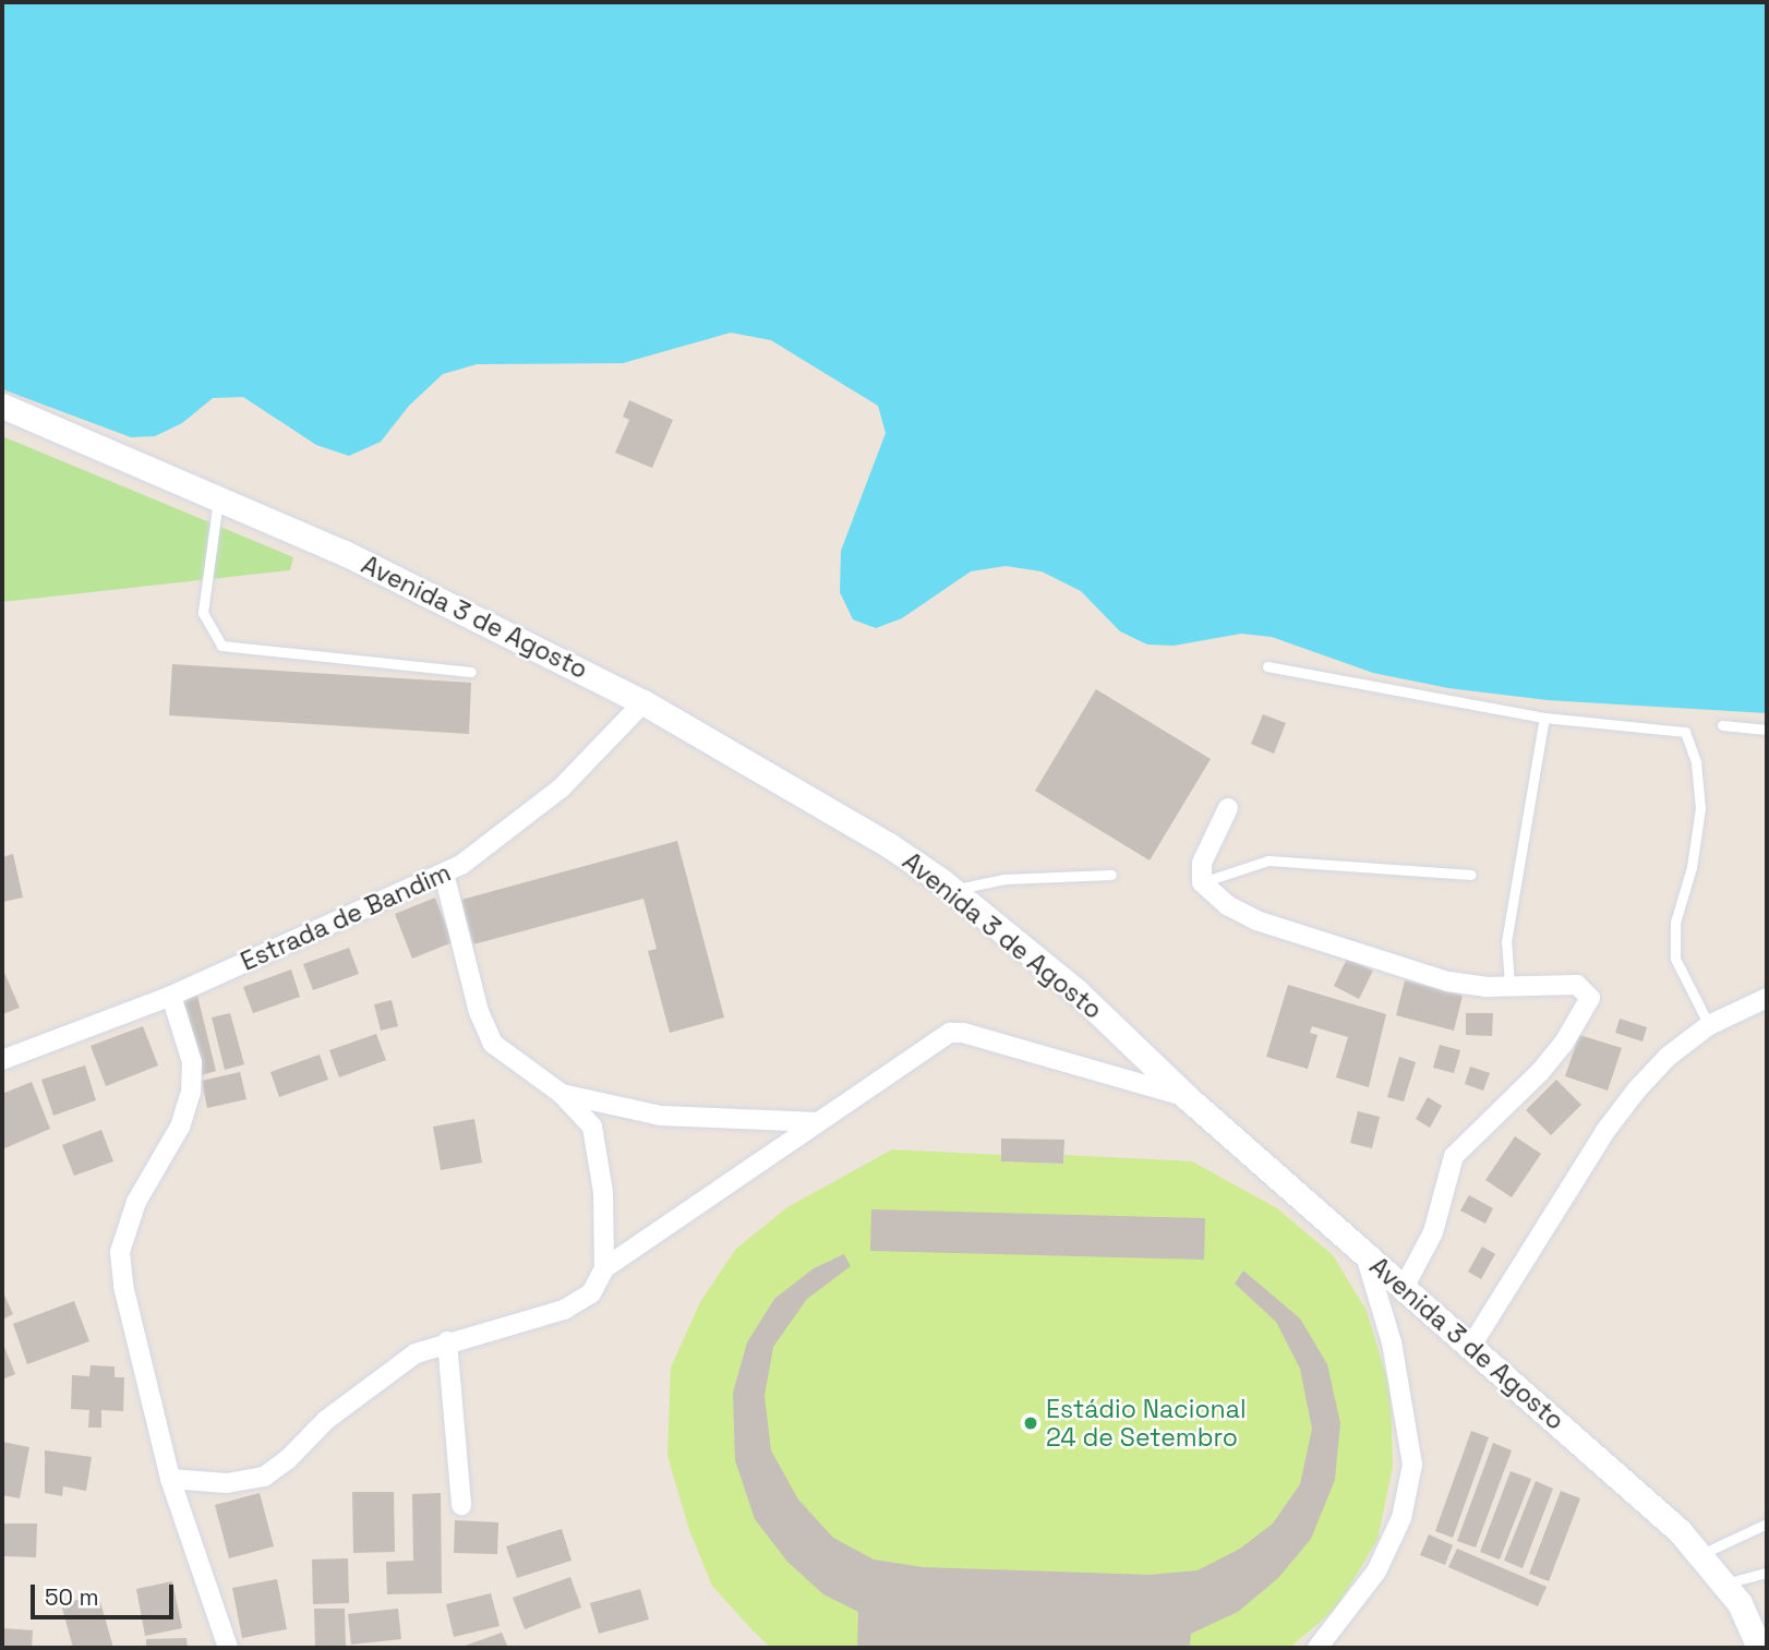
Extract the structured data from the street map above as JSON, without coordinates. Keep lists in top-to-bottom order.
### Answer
{
  "streets": {
    "street": ["Avenida 3 de Agosto", "Estrada de Bandim"]
  },
  "crossings": [
    ["Avenida 3 de Agosto", "Estrada de Bandim"]
  ],
  "places": ["Estádio Nacional 24 de Setembro"],
  "scale_bar": "50 m"
}
